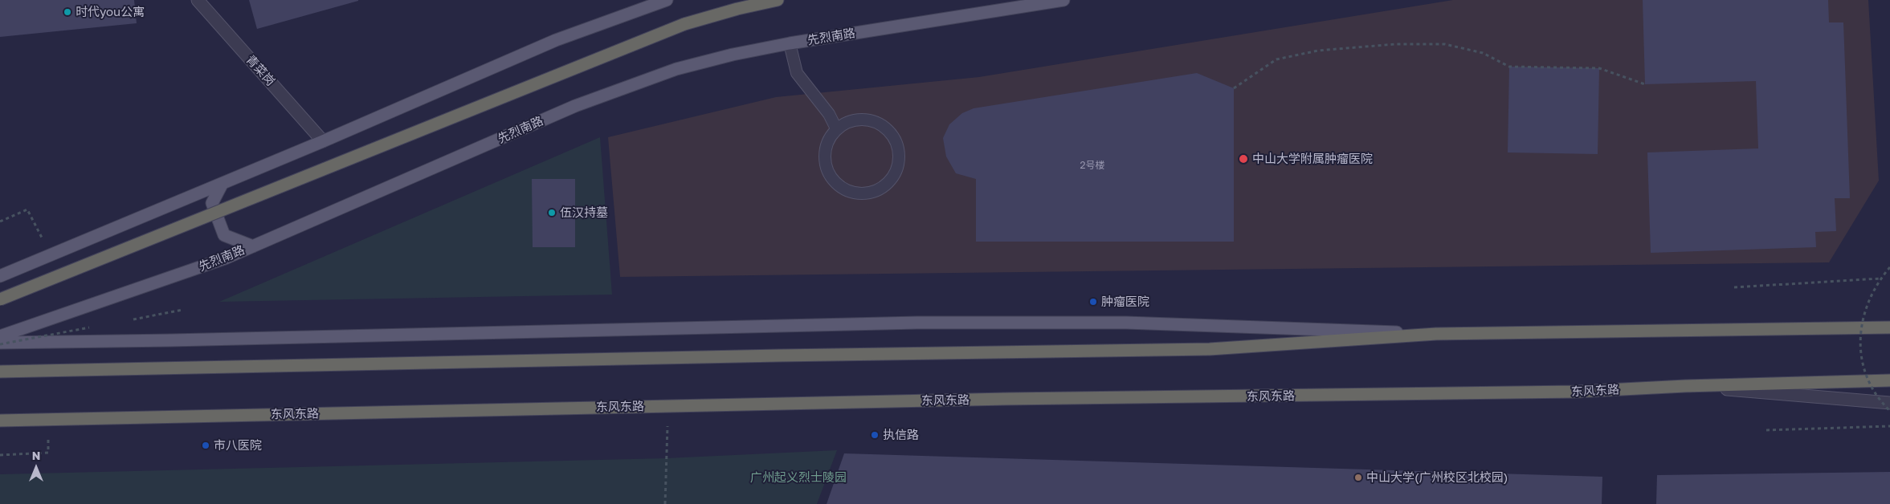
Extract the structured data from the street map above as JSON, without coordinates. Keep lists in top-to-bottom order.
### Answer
{
  "streets": {
    "highway": ["东风东路"],
    "main road": ["先烈南路"],
    "street": ["青菜岗"]
  },
  "parks": ["广州起义烈士陵园"],
  "places": [
    "时代you公寓",
    "中山大学附属肿瘤医院",
    "伍汉持墓",
    "肿瘤医院",
    "执信路",
    "市八医院",
    "中山大学(广州校区北校园)"
  ],
  "house_numbers": ["2号楼"],
  "north": "top"
}
